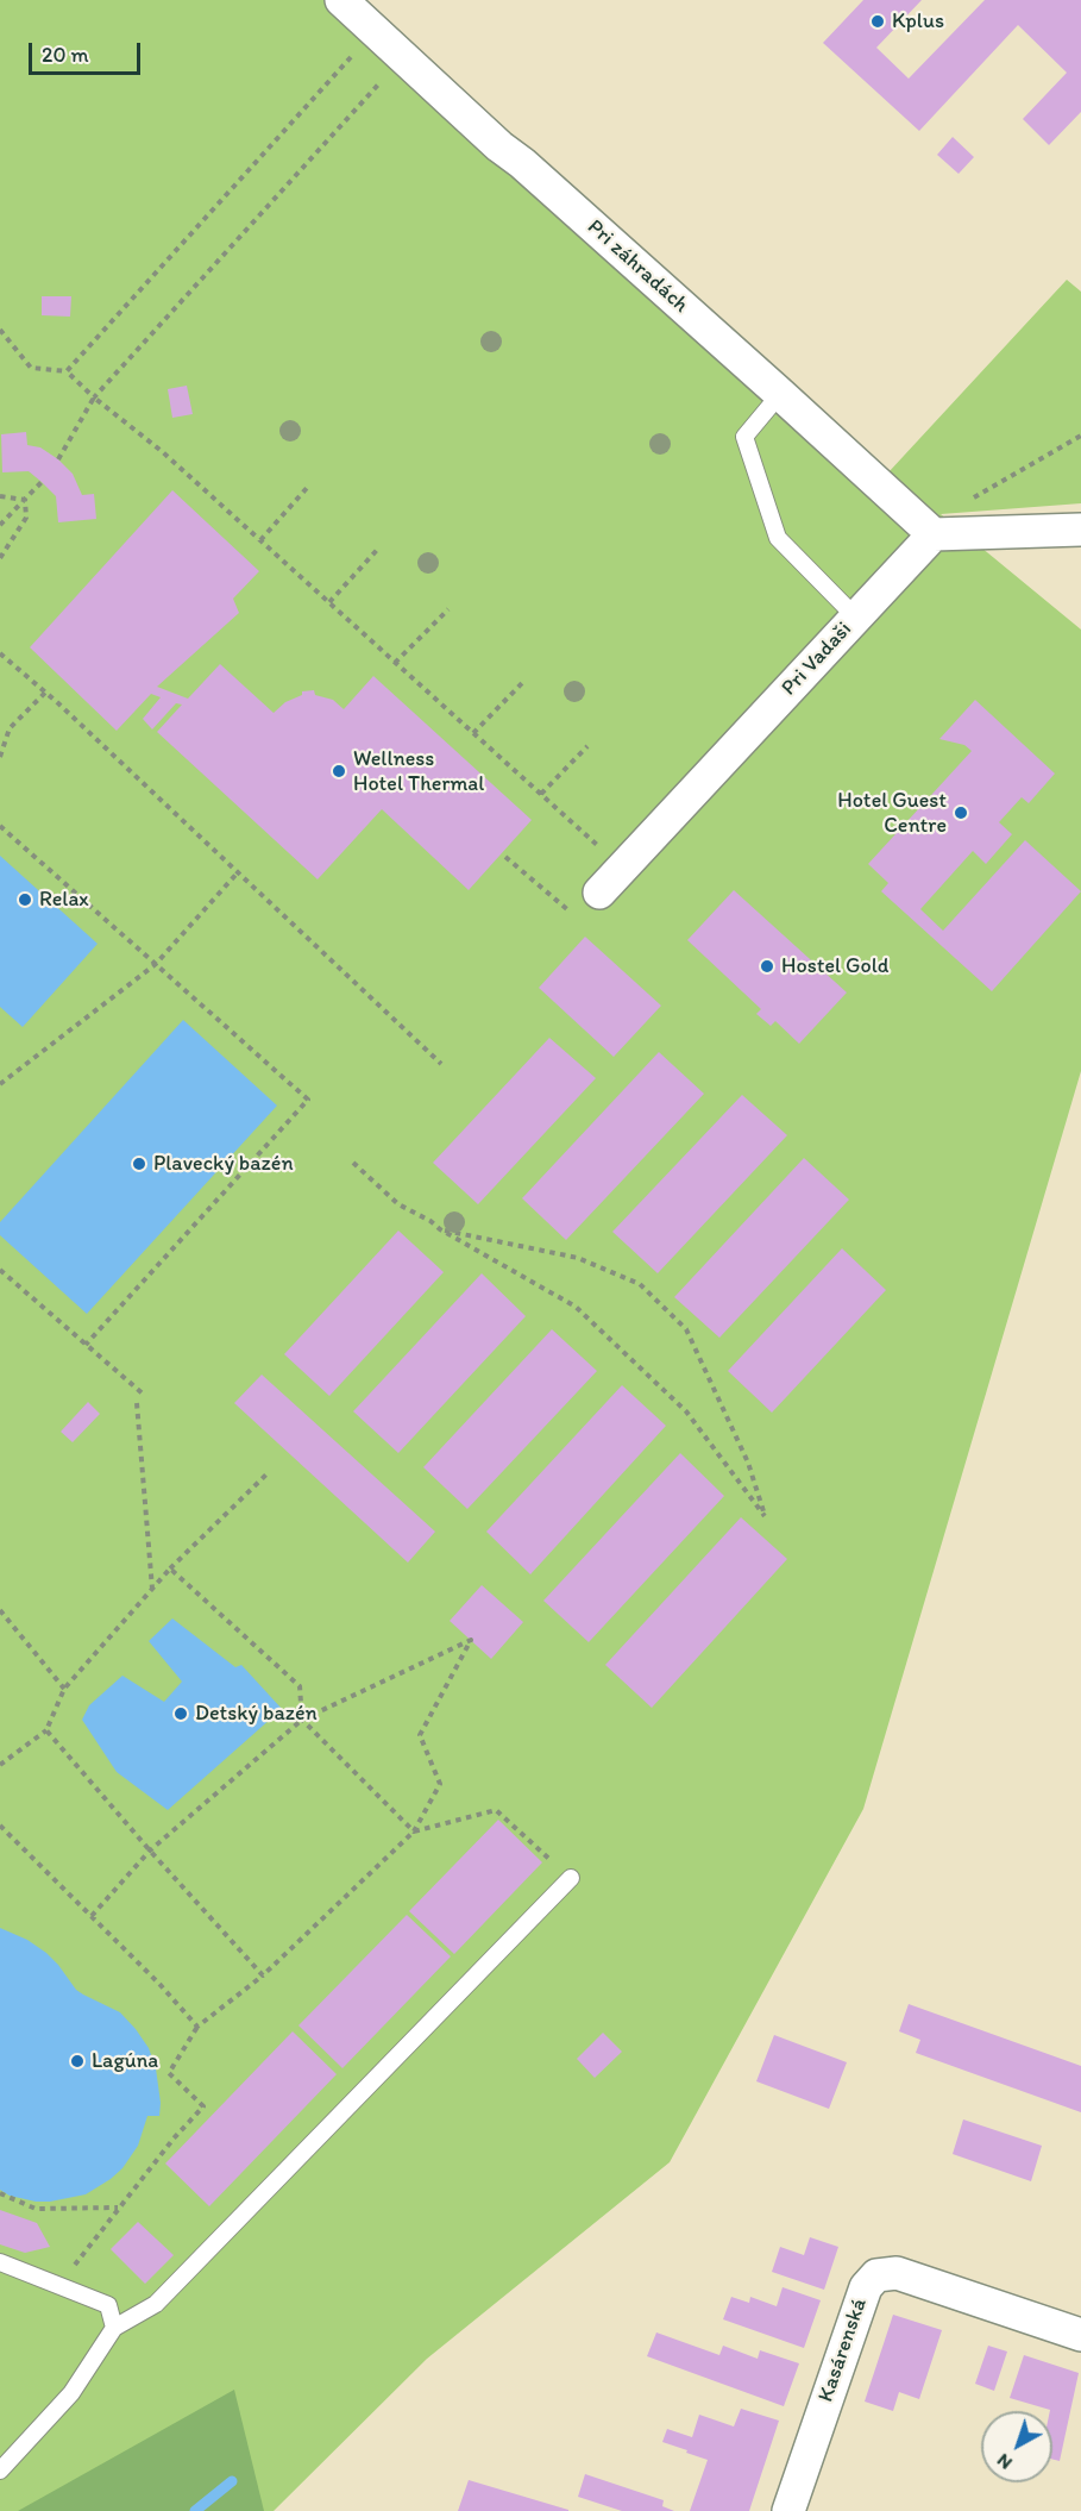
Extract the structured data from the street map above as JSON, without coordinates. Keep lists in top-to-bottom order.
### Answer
{
  "streets": {
    "street": ["Pri záhradách", "Pri Vadaši", "Kasárenská"]
  },
  "crossings": [
    ["Pri záhradách", "Pri Vadaši"]
  ],
  "places": [
    "Kplus",
    "Wellness Hotel Thermal",
    "Hotel Guest Centre",
    "Relax",
    "Hostel Gold",
    "Plavecký bazén",
    "Detský bazén",
    "Lagúna"
  ],
  "scale_bar": "20 m",
  "north": "bottom left"
}
